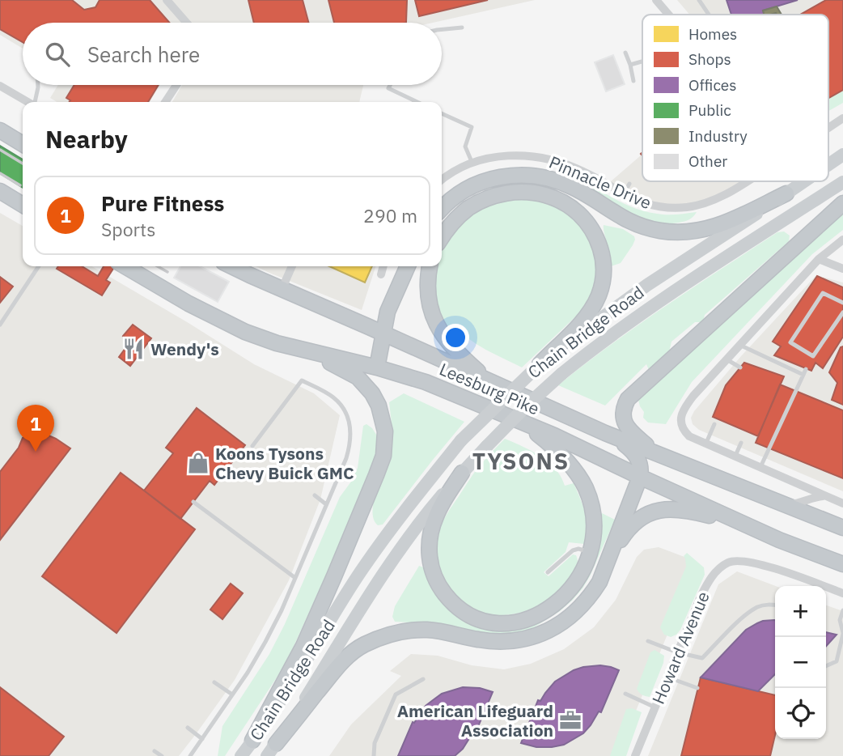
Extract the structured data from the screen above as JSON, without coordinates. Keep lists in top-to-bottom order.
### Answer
{
  "streets": {
    "highway": ["Leesburg Pike"],
    "main road": ["Chain Bridge Road"],
    "street": ["Pinnacle Drive", "Howard Avenue"]
  },
  "districts": ["TYSONS"],
  "places": {
    "restaurant": ["Wendy's"],
    "shop": ["Koons Tysons Chevy Buick GMC"],
    "office": ["American Lifeguard Association"]
  },
  "legend": [
    "Homes",
    "Shops",
    "Offices",
    "Public",
    "Industry",
    "Other"
  ],
  "page": {
    "search": "Search here",
    "heading": "Nearby",
    "list": [
      {
        "mark": "1",
        "name": "Pure Fitness",
        "note": "Sports",
        "value": "290 m"
      }
    ],
    "pins": "1",
    "map_buttons": ["+", "−"]
  }
}
